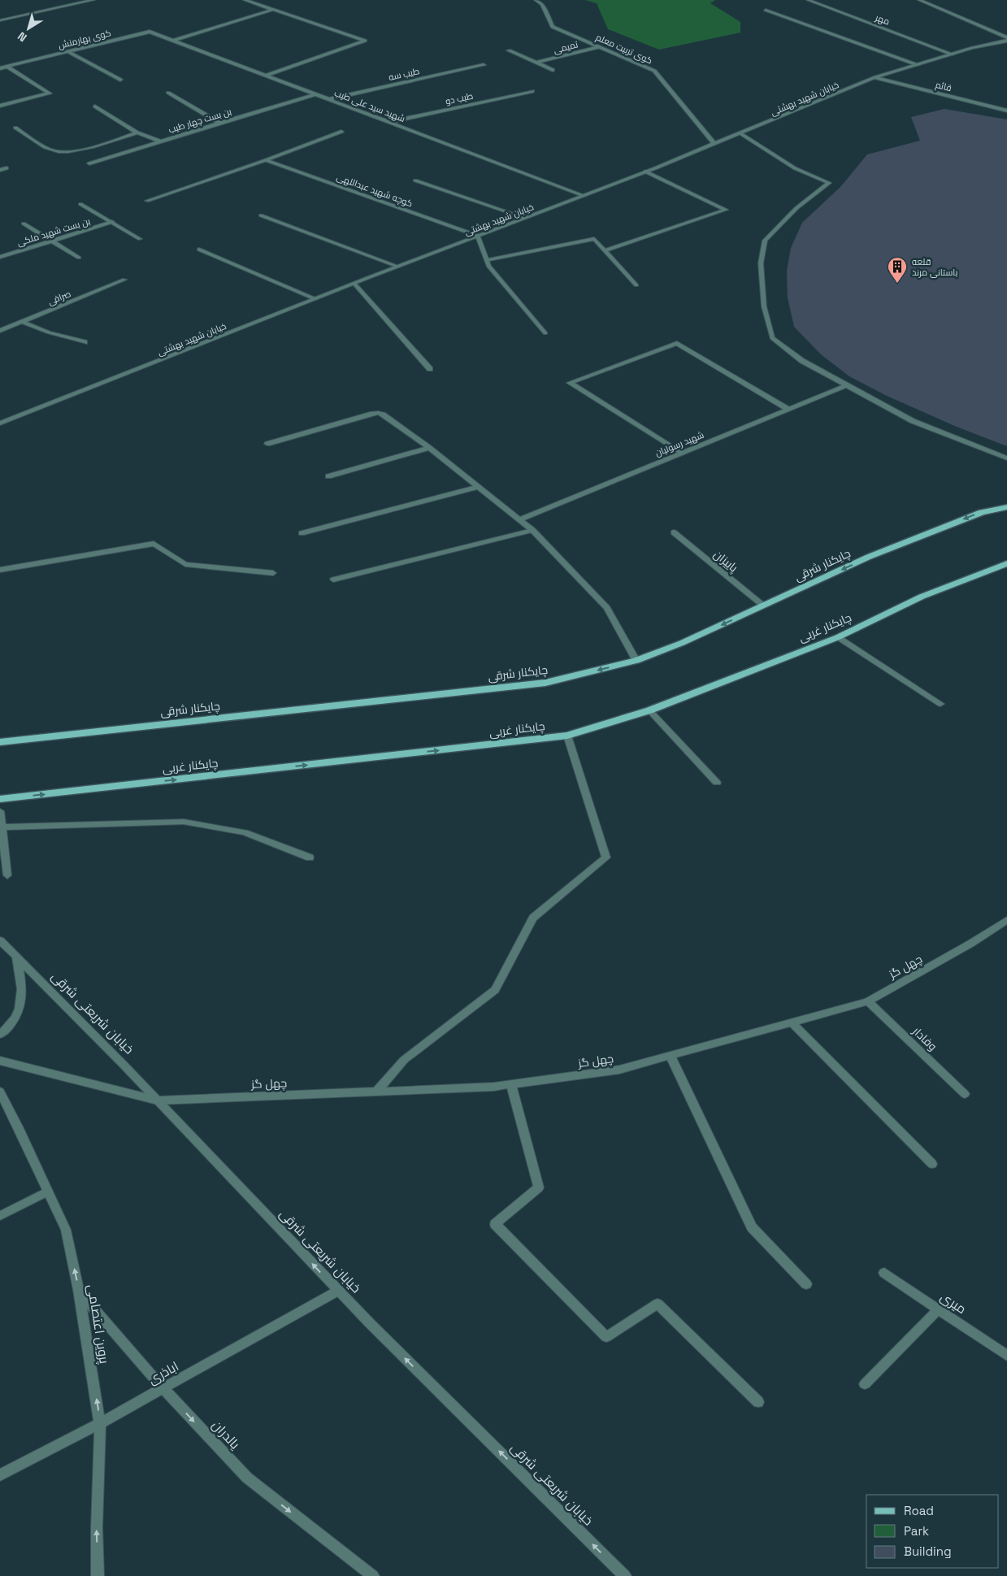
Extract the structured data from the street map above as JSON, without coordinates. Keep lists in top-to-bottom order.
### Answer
{
  "streets": {
    "main road": ["چایکنار شرقی", "چایکنار غربی"],
    "street": [
      "مهر",
      "کوی بهارمنش",
      "تمیمی",
      "کوی تربیت معلم",
      "طیب سه",
      "قائم",
      "طیب دو",
      "خیابان شهید بهشتی",
      "شهید سید علی طیب",
      "بن بست چهار طیب",
      "کوچه شهید عبداللهی",
      "بن بست شهید ملکی",
      "صرافی",
      "شهید رسولیان",
      "پاییزان",
      "چهل گز",
      "خیابان شریعتی شرقی",
      "وفادار",
      "میری",
      "پروین اعتصامی",
      "اباذری",
      "یالدران"
    ]
  },
  "crossings": [
    ["مهر", "خیابان شهید بهشتی"],
    ["کوی بهارمنش", "شهید سید علی طیب"],
    ["تمیمی", "کوی تربیت معلم"],
    ["کوی تربیت معلم", "خیابان شهید بهشتی"],
    ["طیب سه", "شهید سید علی طیب"],
    ["قائم", "خیابان شهید بهشتی"],
    ["طیب دو", "شهید سید علی طیب"],
    ["خیابان شهید بهشتی", "شهید سید علی طیب"],
    ["خیابان شهید بهشتی", "کوچه شهید عبداللهی"],
    ["شهید سید علی طیب", "بن بست چهار طیب"],
    ["پاییزان", "چایکنار شرقی"],
    ["چهل گز", "خیابان شریعتی شرقی"],
    ["چهل گز", "وفادار"],
    ["خیابان شریعتی شرقی", "اباذری"],
    ["پروین اعتصامی", "اباذری"],
    ["پروین اعتصامی", "یالدران"],
    ["اباذری", "یالدران"]
  ],
  "one_way": [
    "چایکنار شرقی",
    "چایکنار غربی",
    "خیابان شریعتی شرقی",
    "پروین اعتصامی",
    "یالدران"
  ],
  "places": {
    "building": ["قلعه باستانی مرند"]
  },
  "legend": ["Road", "Park", "Building"],
  "north": "bottom left"
}
